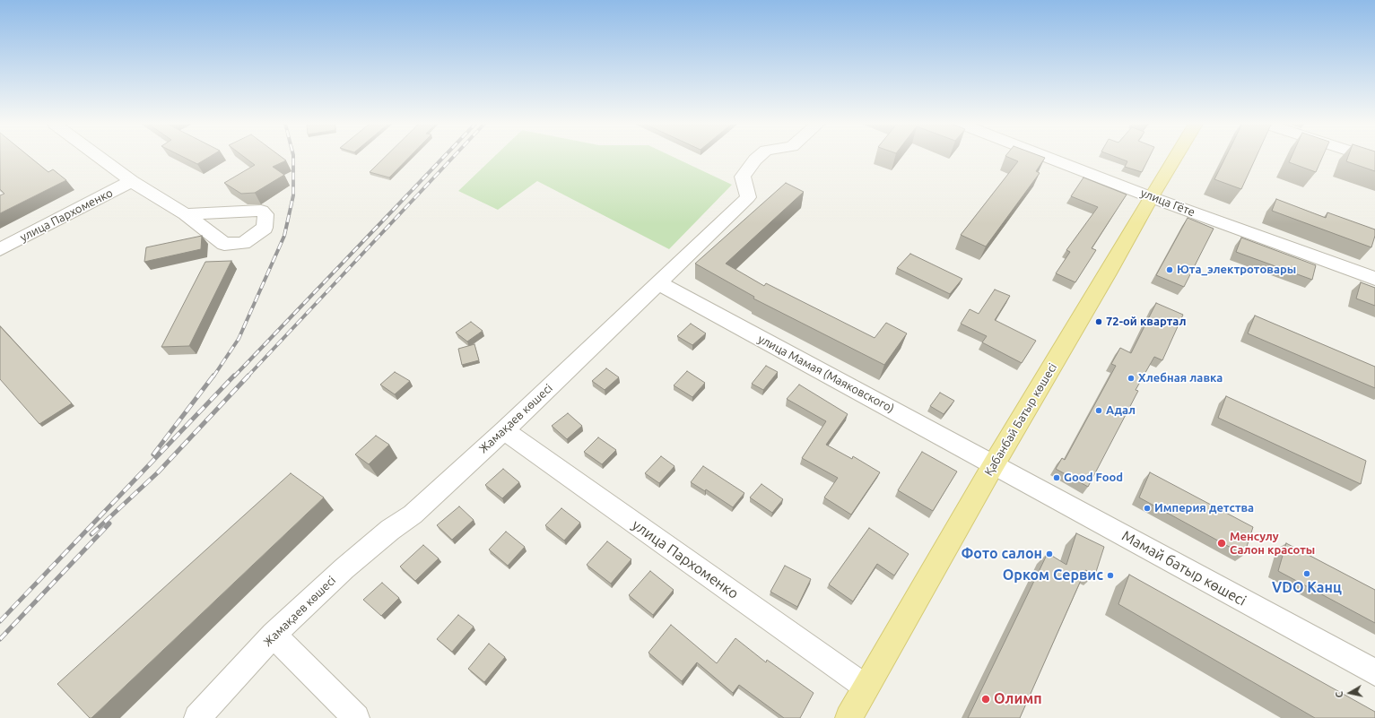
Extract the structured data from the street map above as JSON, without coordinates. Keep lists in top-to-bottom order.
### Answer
{
  "streets": {
    "main road": ["Қабанбай Батыр көшесі"],
    "street": [
      "улица Гёте",
      "улица Пархоменко",
      "улица Мамая (Маяковского)",
      "Жамақаев көшесі",
      "Мамай батыр көшесі"
    ]
  },
  "crossings": [
    ["улица Гёте", "Қабанбай Батыр көшесі"],
    ["улица Пархоменко", "Жамақаев көшесі"],
    ["улица Пархоменко", "Қабанбай Батыр көшесі"],
    ["улица Мамая (Маяковского)", "Жамақаев көшесі"],
    ["улица Мамая (Маяковского)", "Қабанбай Батыр көшесі"],
    ["улица Мамая (Маяковского)", "Мамай батыр көшесі"],
    ["Қабанбай Батыр көшесі", "Мамай батыр көшесі"]
  ],
  "places": [
    "Юта_электротовары",
    "72-ой квартал",
    "Хлебная лавка",
    "Адал",
    "Good Food",
    "Империя детства",
    "Менсулу Салон красоты",
    "Фото салон",
    "VDO Канц",
    "Орком Сервис",
    "Олимп"
  ],
  "north": "left"
}
